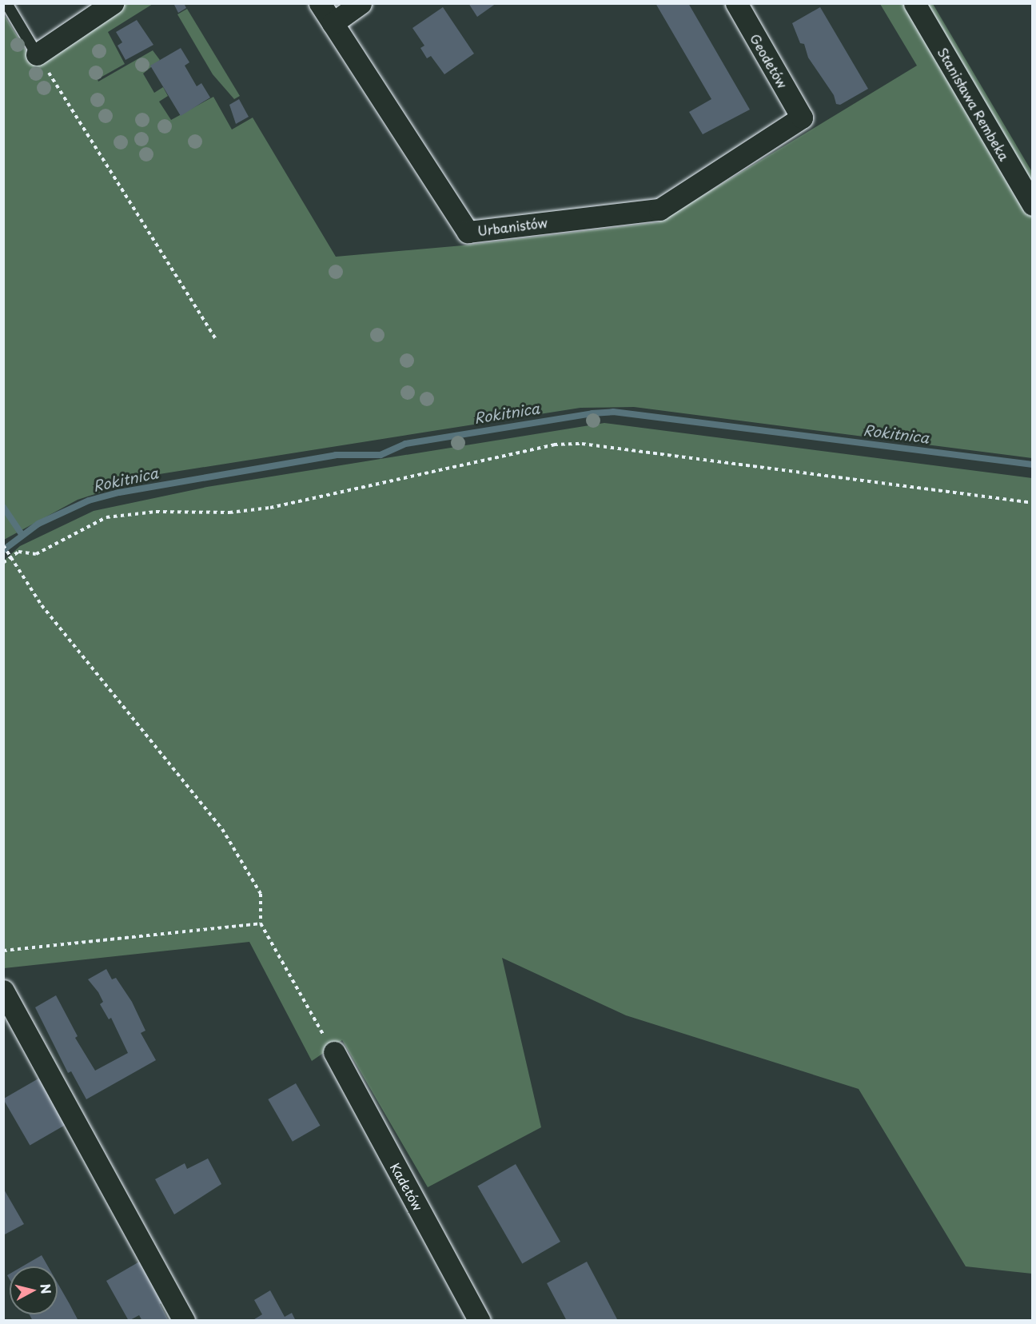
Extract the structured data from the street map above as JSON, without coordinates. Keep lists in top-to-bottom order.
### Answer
{
  "streets": {
    "street": [
      "Geodetów",
      "Stanisława Rembeka",
      "Urbanistów",
      "Kadetów"
    ]
  },
  "crossings": [
    ["Geodetów", "Urbanistów"]
  ],
  "water": ["Rokitnica"],
  "north": "right"
}
